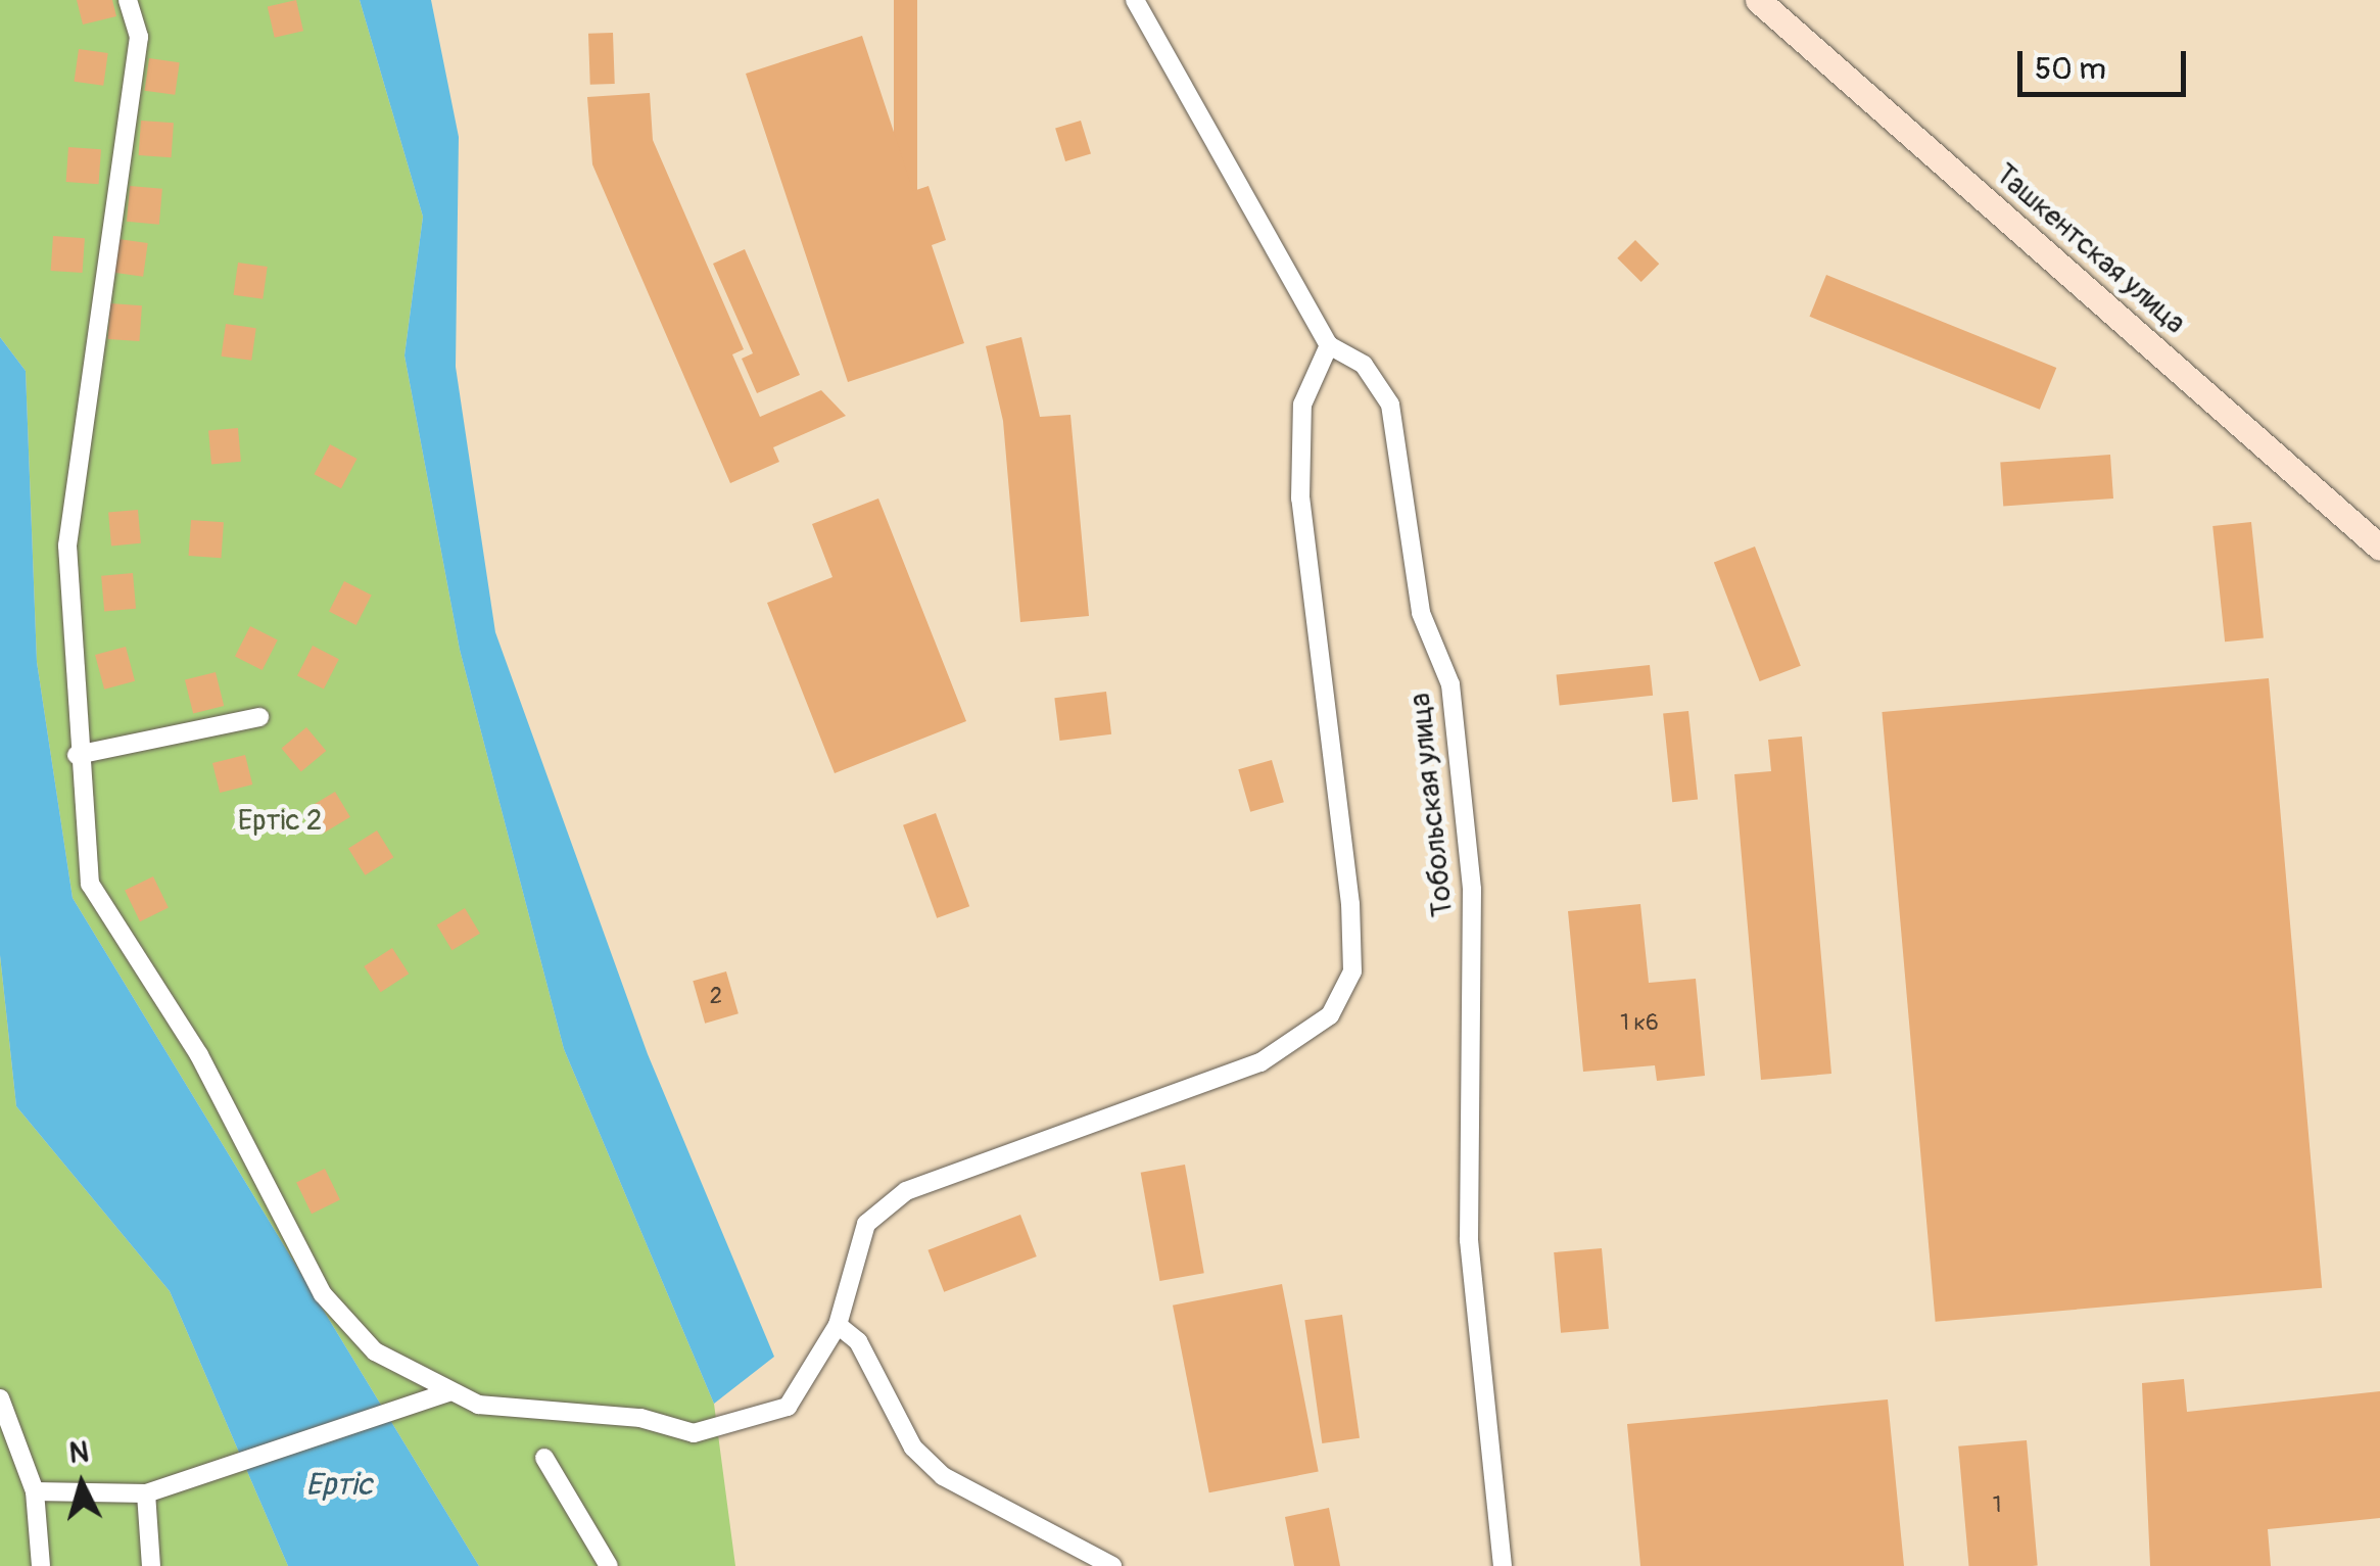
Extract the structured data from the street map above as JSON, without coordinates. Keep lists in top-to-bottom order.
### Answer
{
  "streets": {
    "main road": ["Ташкентская улица"],
    "street": ["Тобольская улица"]
  },
  "water": ["Ертіс"],
  "parks": ["Ертіс 2"],
  "house_numbers": ["2", "1 к6", "1"],
  "scale_bar": "50 m",
  "north": "top"
}
